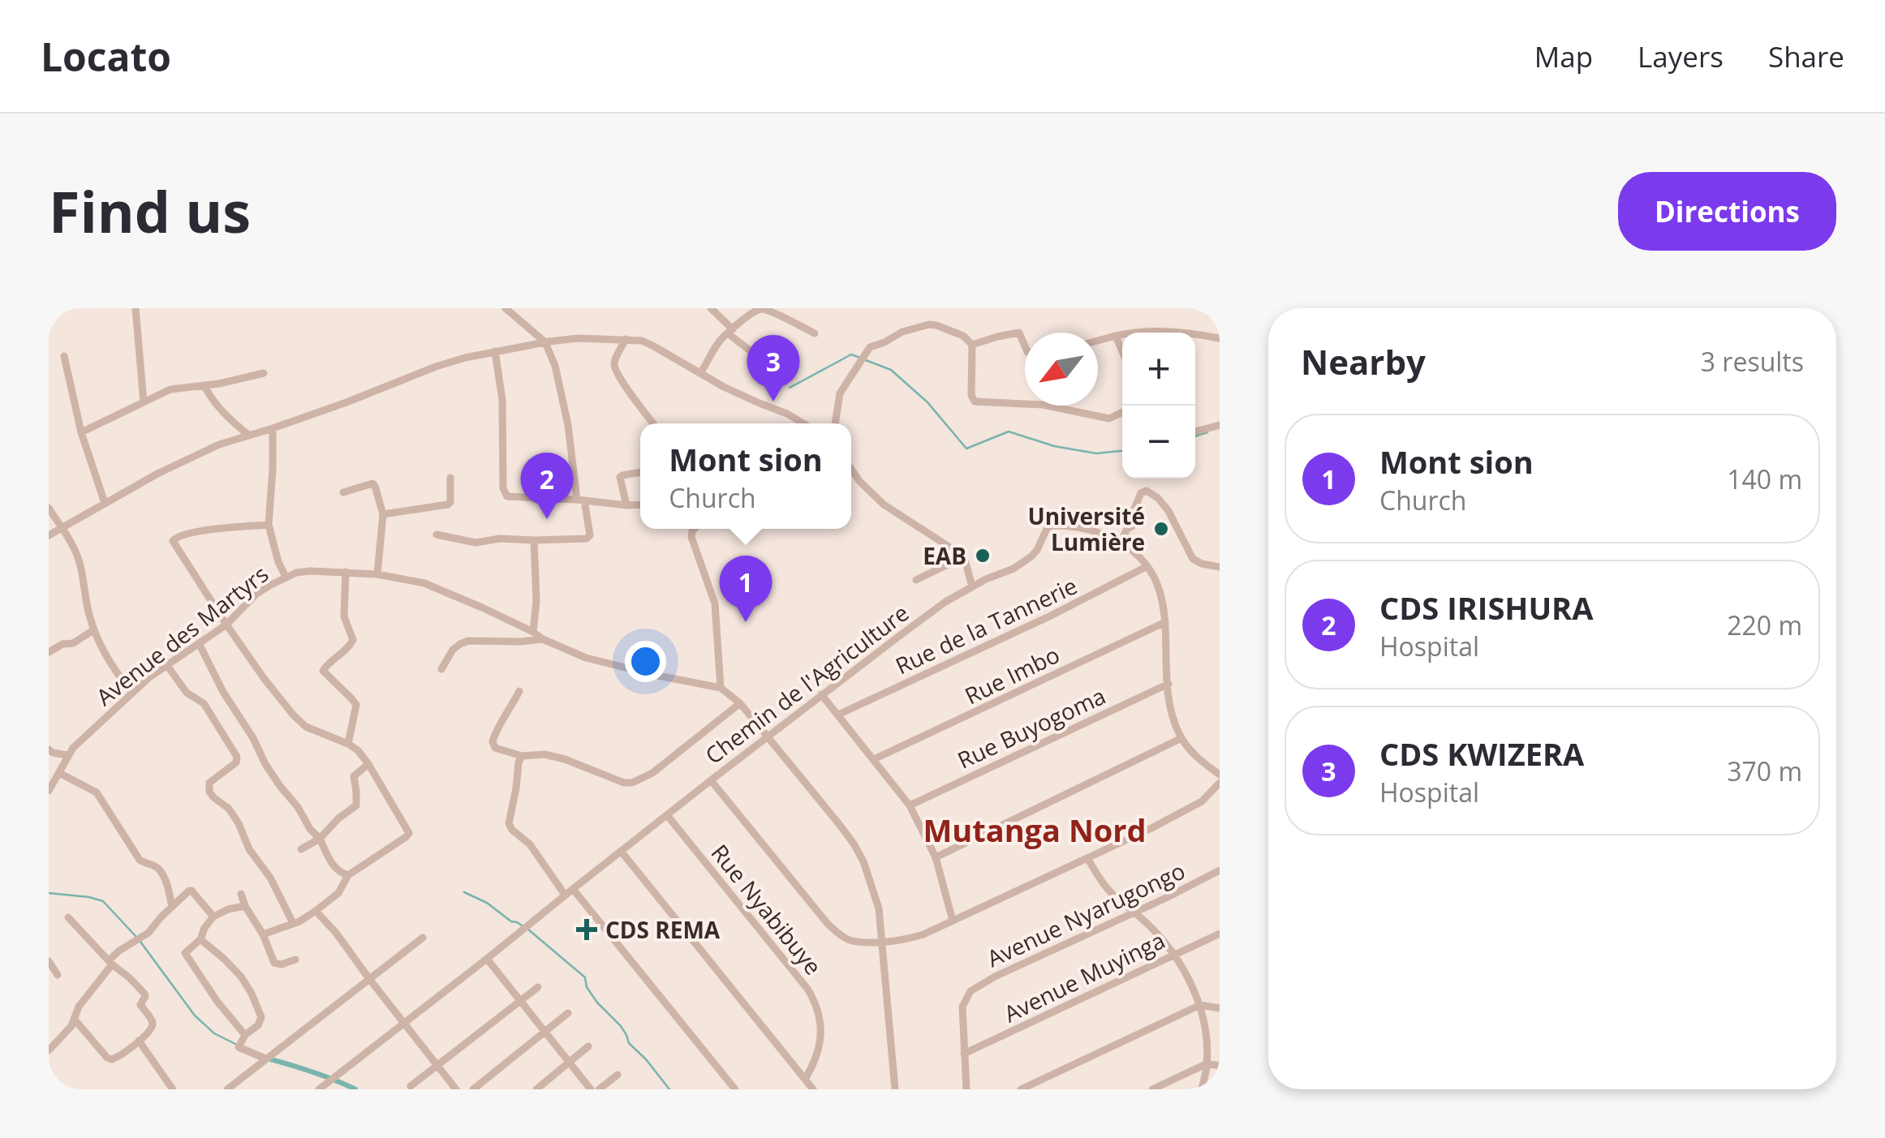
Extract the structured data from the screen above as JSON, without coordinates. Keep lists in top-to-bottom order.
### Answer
{
  "streets": {
    "street": [
      "Rue de la Tannerie",
      "Avenue des Martyrs",
      "Rue Imbo",
      "Chemin de l'Agriculture",
      "Rue Buyogoma",
      "Rue Nyabibuye",
      "Avenue Nyarugongo",
      "Avenue Muyinga"
    ]
  },
  "crossings": [
    ["Rue de la Tannerie", "Chemin de l'Agriculture"],
    ["Avenue des Martyrs", "Chemin de l'Agriculture"],
    ["Rue Imbo", "Chemin de l'Agriculture"],
    ["Chemin de l'Agriculture", "Rue Buyogoma"],
    ["Chemin de l'Agriculture", "Rue Nyabibuye"],
    ["Avenue Nyarugongo", "Avenue Muyinga"]
  ],
  "districts": ["Mutanga Nord"],
  "places": {
    "other": ["Université Lumière", "EAB"],
    "health": ["CDS REMA"]
  },
  "north": "bottom left",
  "page": {
    "header": "Locato",
    "nav": ["Map", "Layers", "Share"],
    "title": "Find us",
    "buttons": "Directions",
    "heading": ["Nearby", "3 results"],
    "map_buttons": ["+", "−"],
    "pins": ["3", "2", "1"],
    "list": [
      {
        "mark": "1",
        "name": "Mont sion",
        "note": "Church",
        "value": "140 m"
      },
      {
        "mark": "2",
        "name": "CDS IRISHURA",
        "note": "Hospital",
        "value": "220 m"
      },
      {
        "mark": "3",
        "name": "CDS KWIZERA",
        "note": "Hospital",
        "value": "370 m"
      }
    ],
    "popup": ["Mont sion", "Church"]
  }
}
